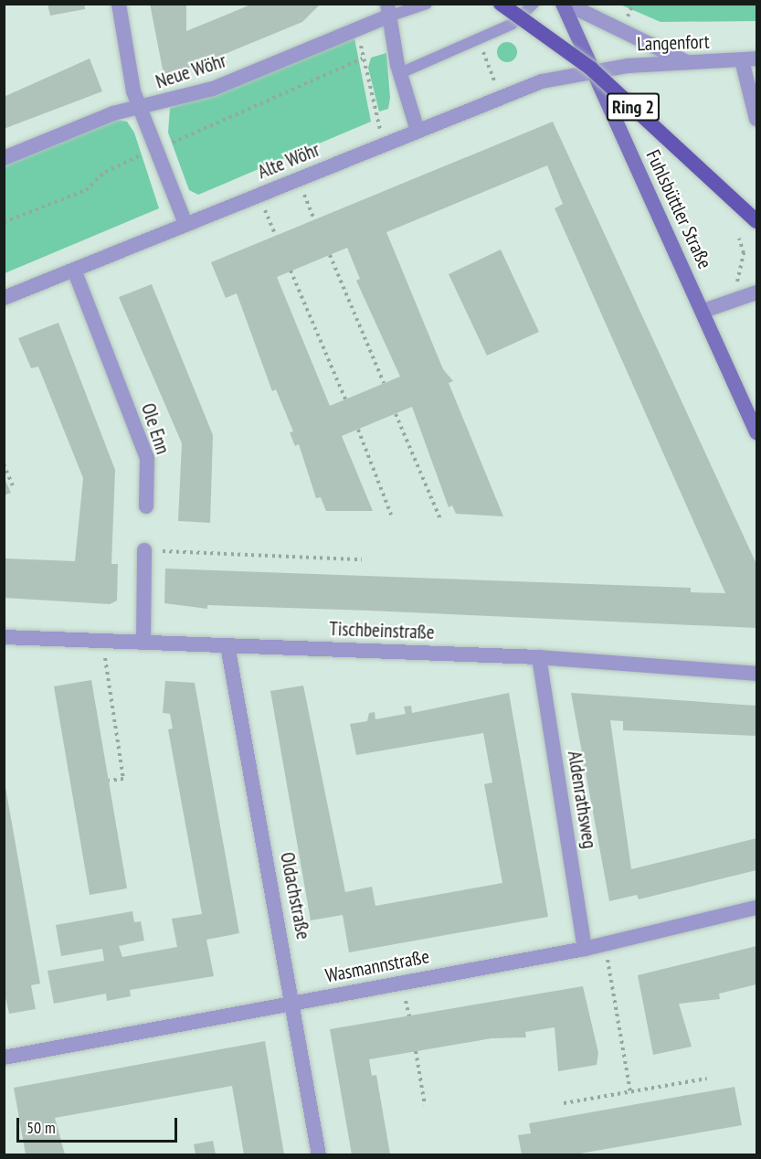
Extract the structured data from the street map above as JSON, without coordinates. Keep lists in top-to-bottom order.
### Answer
{
  "streets": {
    "main road": ["Ring 2", "Fuhlsbüttler Straße"],
    "street": [
      "Langenfort",
      "Neue Wöhr",
      "Alte Wöhr",
      "Ole Enn",
      "Tischbeinstraße",
      "Aldenrathsweg",
      "Oldachstraße",
      "Wasmannstraße"
    ]
  },
  "crossings": [
    ["Langenfort", "Alte Wöhr"],
    ["Langenfort", "Fuhlsbüttler Straße"],
    ["Alte Wöhr", "Fuhlsbüttler Straße"],
    ["Alte Wöhr", "Ole Enn"],
    ["Tischbeinstraße", "Aldenrathsweg"],
    ["Tischbeinstraße", "Oldachstraße"],
    ["Aldenrathsweg", "Wasmannstraße"],
    ["Oldachstraße", "Wasmannstraße"]
  ],
  "scale_bar": "50 m"
}
